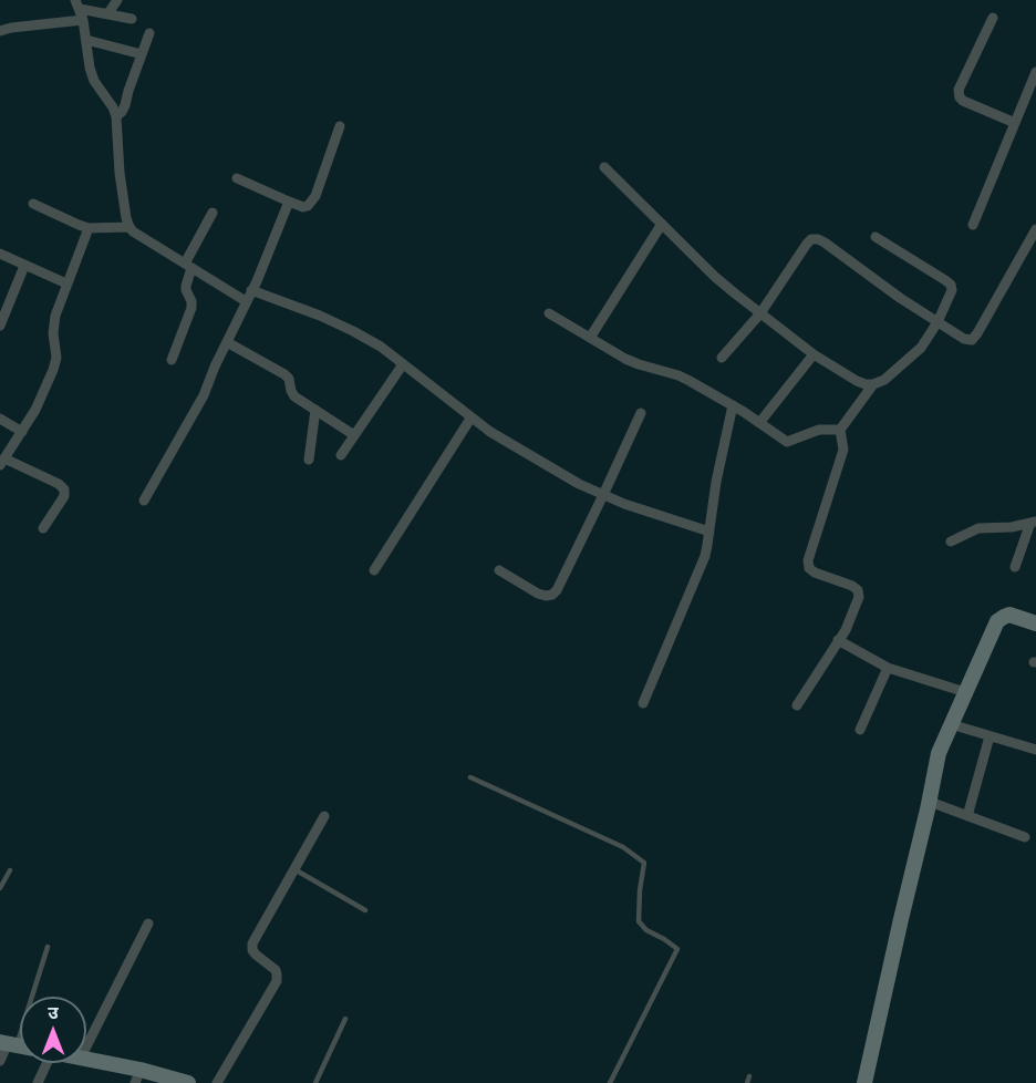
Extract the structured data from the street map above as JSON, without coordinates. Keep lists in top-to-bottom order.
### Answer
{
  "north": "top"
}
